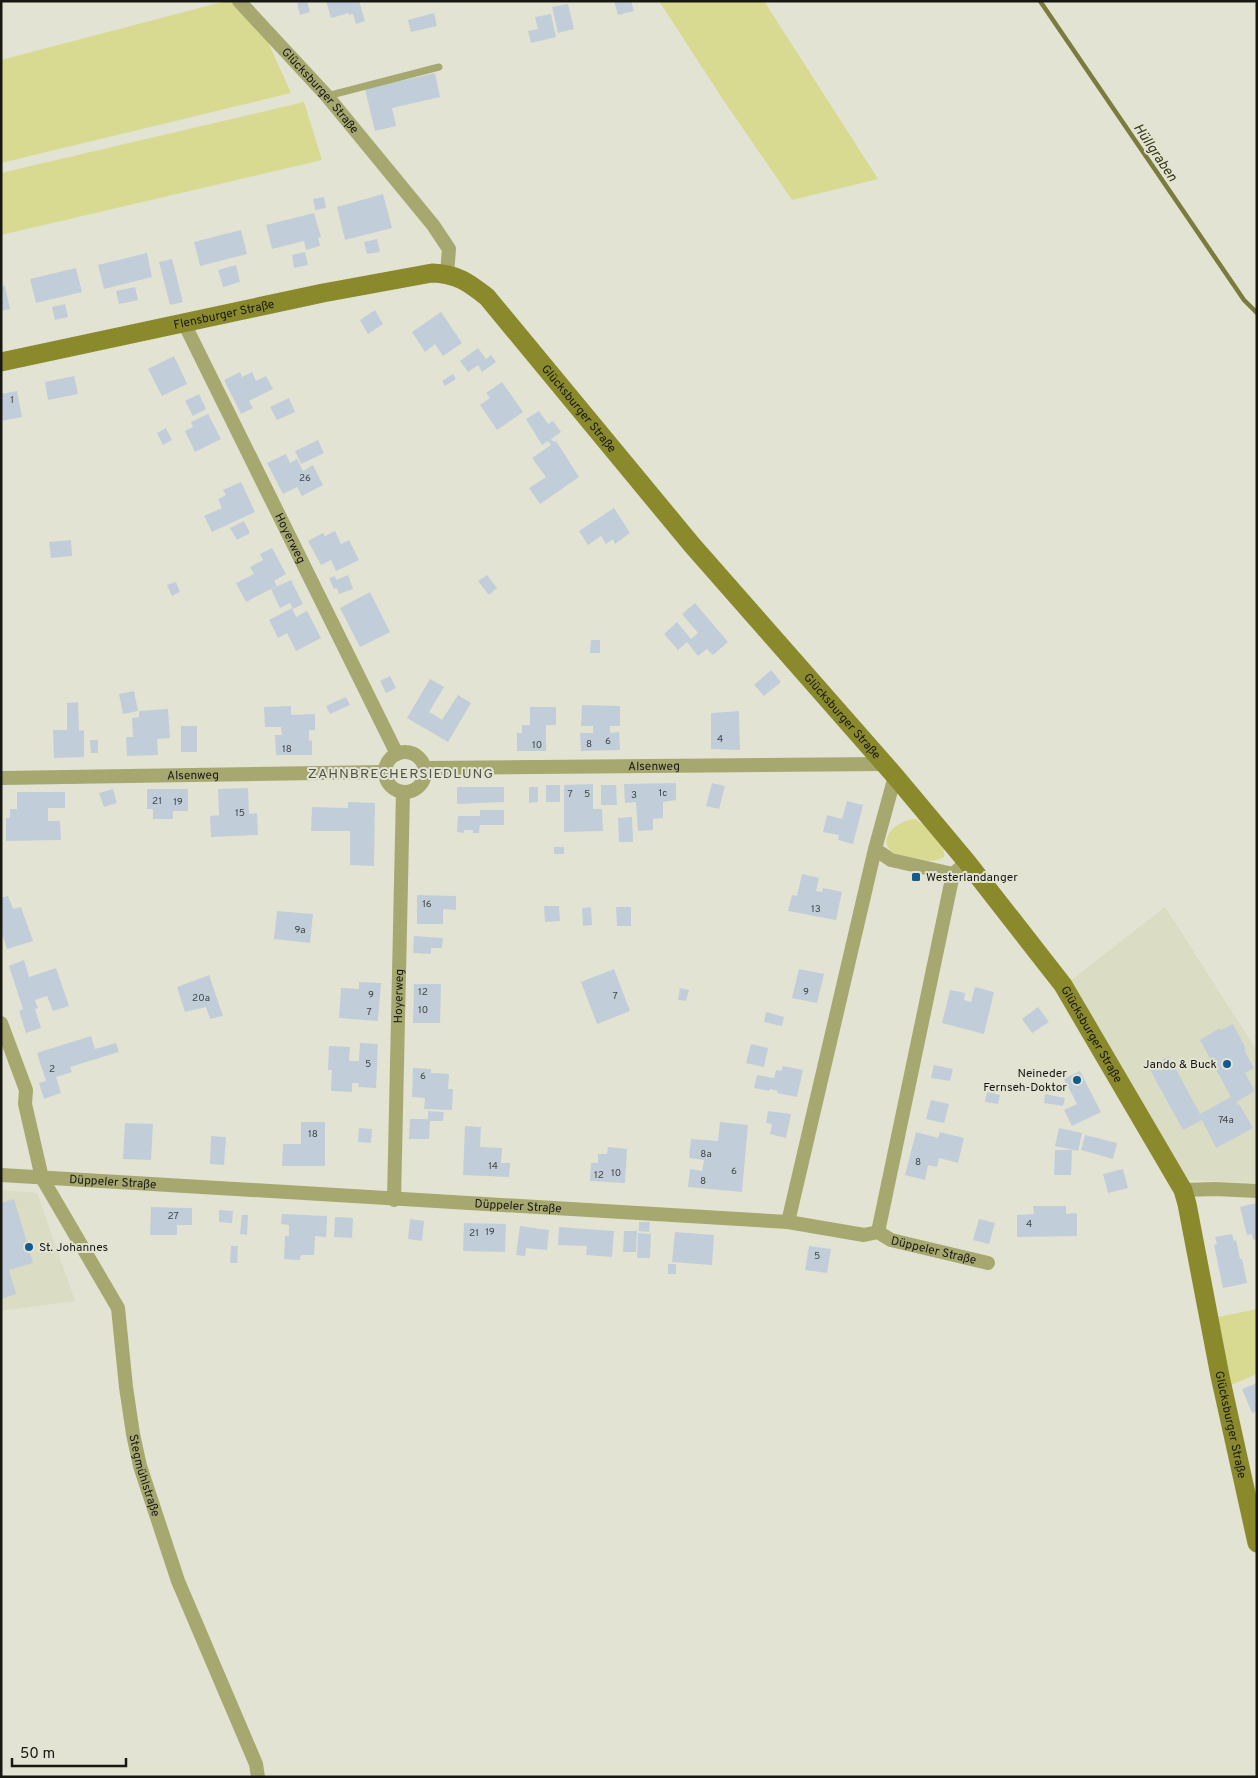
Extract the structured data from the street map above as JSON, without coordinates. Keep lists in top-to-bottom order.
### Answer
{
  "streets": {
    "street": [
      "Glücksburger Straße",
      "Flensburger Straße",
      "Hoyerweg",
      "Alsenweg",
      "Düppeler Straße",
      "Stegmühlstraße"
    ]
  },
  "crossings": [
    ["Glücksburger Straße", "Flensburger Straße"],
    ["Glücksburger Straße", "Alsenweg"],
    ["Flensburger Straße", "Hoyerweg"],
    ["Hoyerweg", "Alsenweg"],
    ["Hoyerweg", "Düppeler Straße"],
    ["Düppeler Straße", "Stegmühlstraße"]
  ],
  "districts": ["ZAHNBRECHERSIEDLUNG"],
  "water": ["Hüllgraben"],
  "places": {
    "transit": ["Westerlandanger"],
    "other": ["Jando & Buck", "Neineder Fernseh-Doktor", "St. Johannes"]
  },
  "house_numbers": [
    "1",
    "26",
    "4",
    "6",
    "8",
    "10",
    "18",
    "1c",
    "7",
    "5",
    "3",
    "21",
    "19",
    "15",
    "16",
    "13",
    "9a",
    "12",
    "9",
    "9",
    "7",
    "20a",
    "10",
    "7",
    "5",
    "2",
    "6",
    "74a",
    "18",
    "8a",
    "8",
    "14",
    "6",
    "10",
    "12",
    "8",
    "27",
    "4",
    "19",
    "21",
    "5"
  ],
  "scale_bar": "50 m"
}
